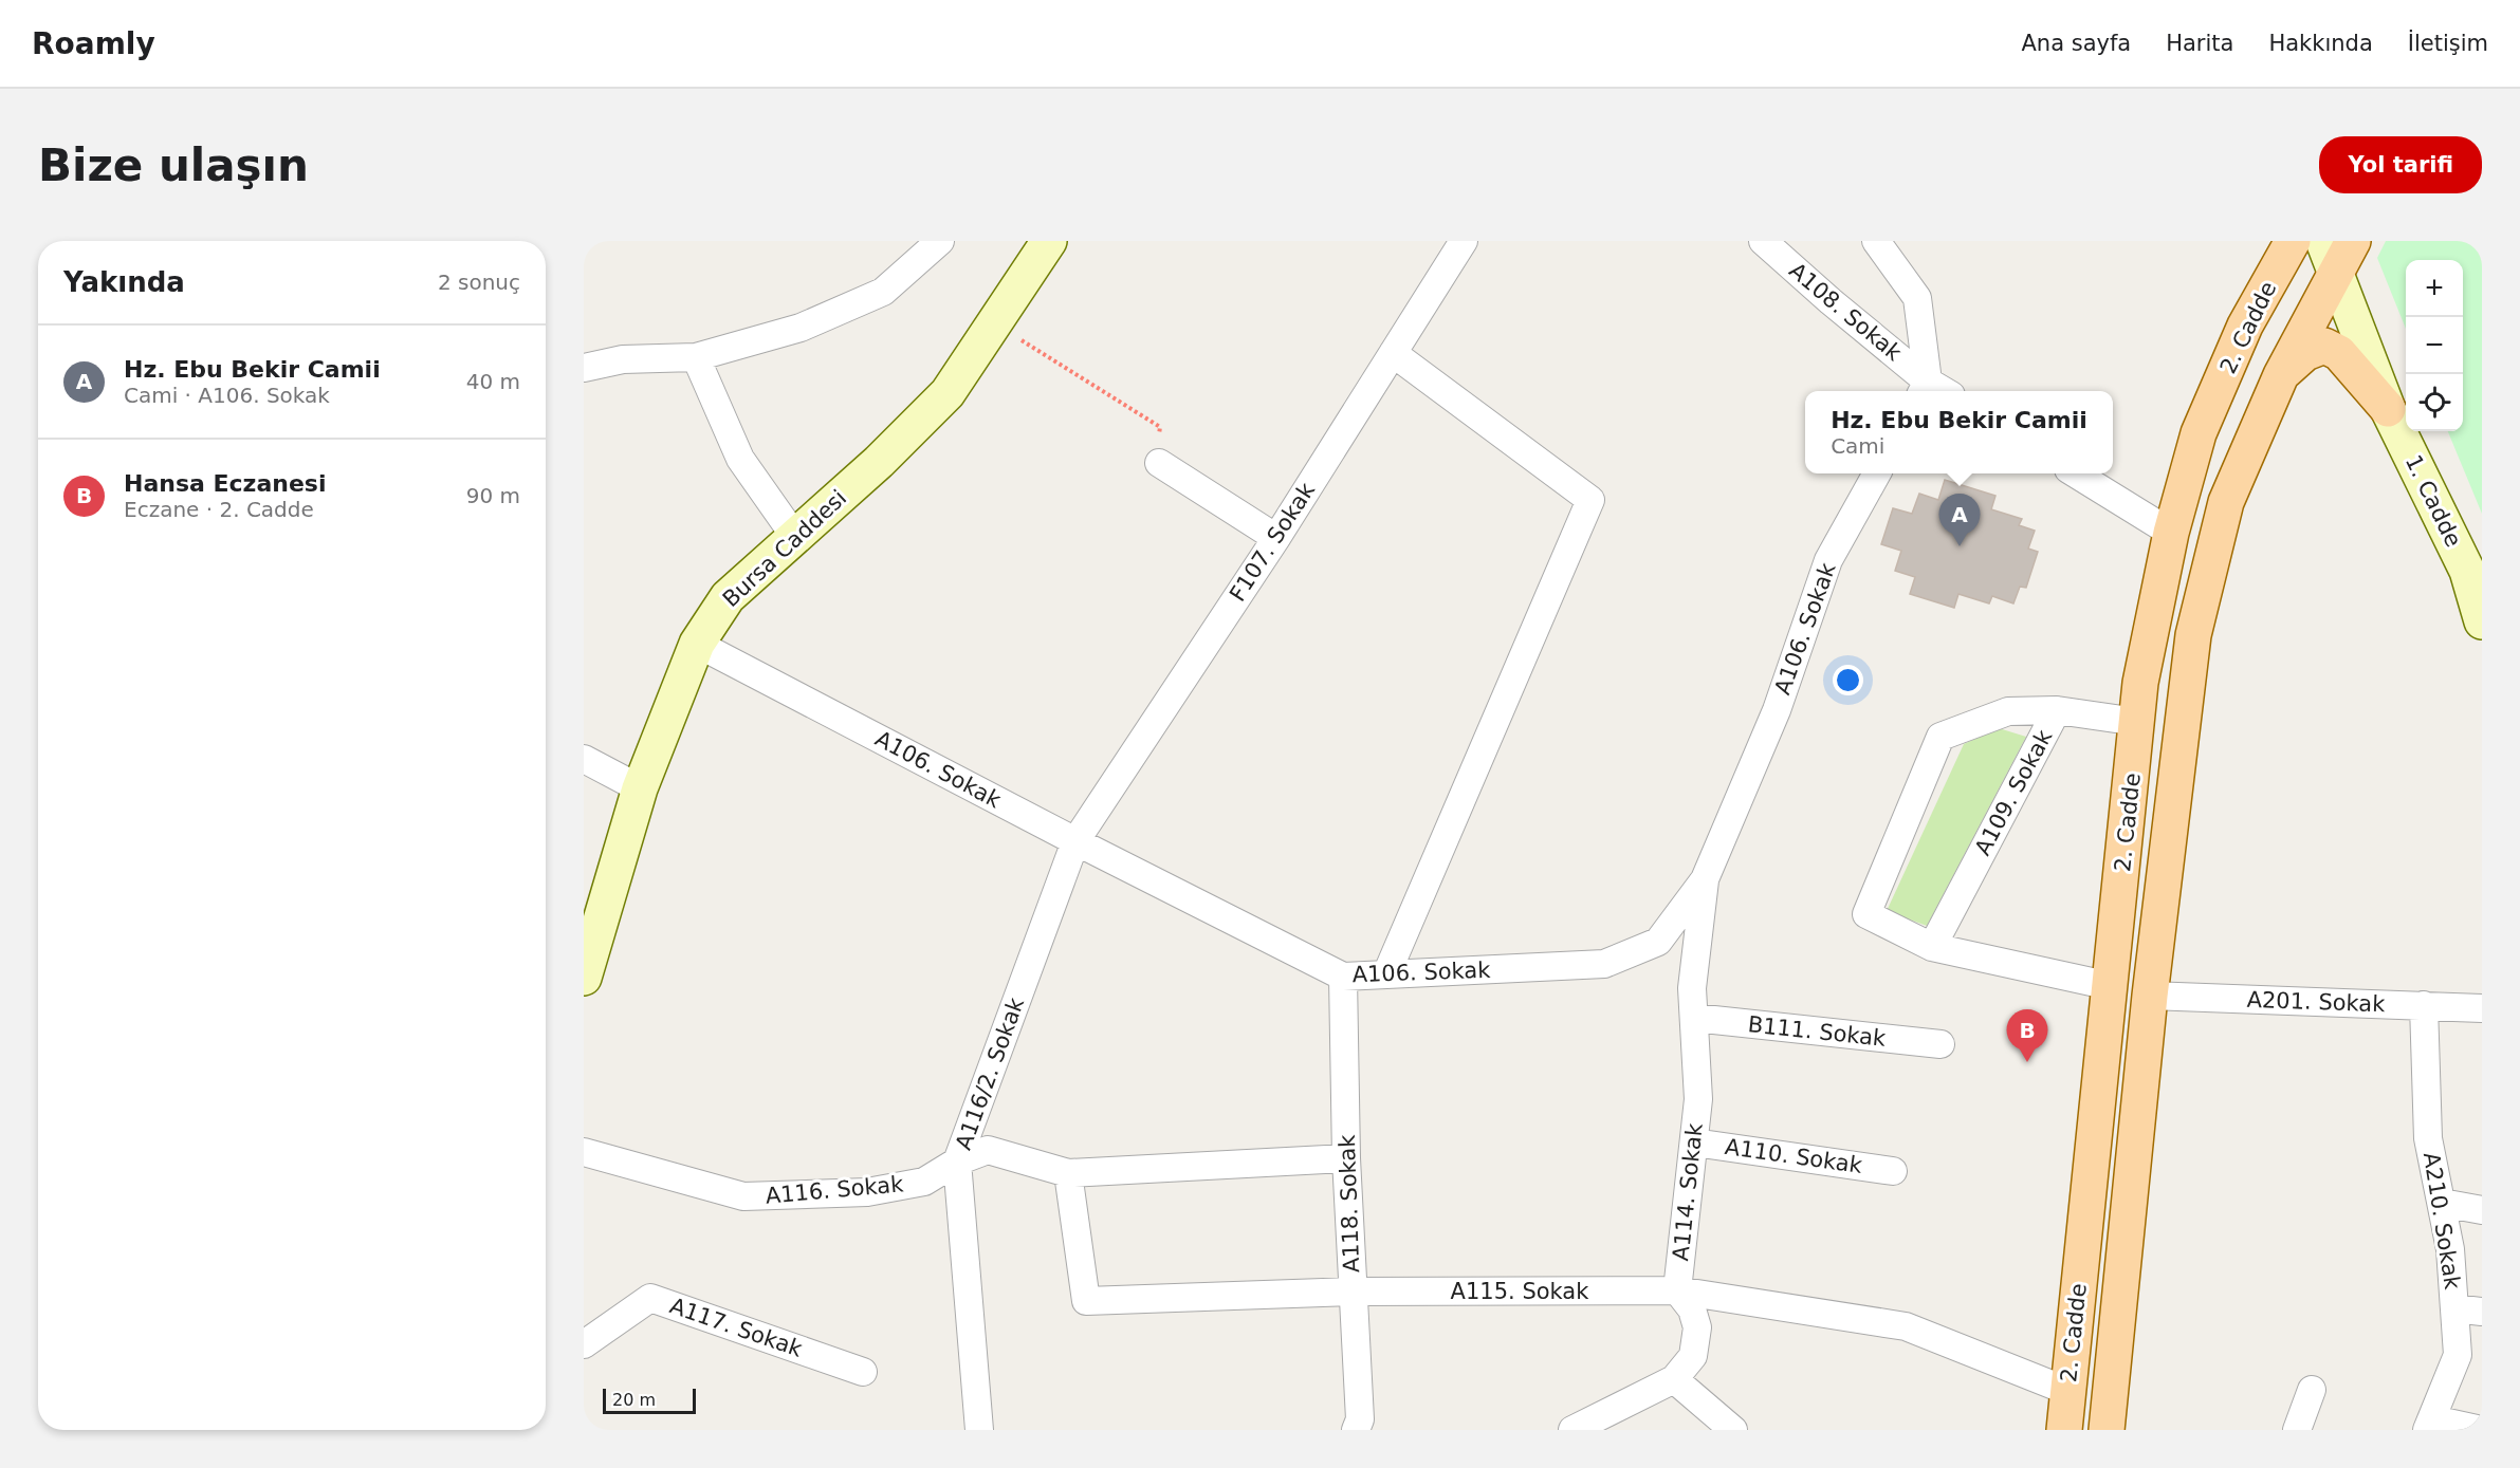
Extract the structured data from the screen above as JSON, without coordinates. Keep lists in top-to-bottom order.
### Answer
{
  "streets": {
    "main road": ["2. Cadde", "1. Cadde", "Bursa Caddesi"],
    "street": [
      "A108. Sokak",
      "F107. Sokak",
      "A106. Sokak",
      "A109. Sokak",
      "A201. Sokak",
      "B111. Sokak",
      "A116/2. Sokak",
      "A110. Sokak",
      "A116. Sokak",
      "A114. Sokak",
      "A118. Sokak",
      "A210. Sokak",
      "A115. Sokak",
      "A117. Sokak"
    ]
  },
  "crossings": [
    ["2. Cadde", "1. Cadde"],
    ["2. Cadde", "A109. Sokak"],
    ["2. Cadde", "A201. Sokak"],
    ["2. Cadde", "A115. Sokak"],
    ["F107. Sokak", "A106. Sokak"],
    ["F107. Sokak", "A116/2. Sokak"],
    ["Bursa Caddesi", "A106. Sokak"],
    ["A106. Sokak", "A116/2. Sokak"],
    ["A106. Sokak", "A114. Sokak"],
    ["A106. Sokak", "A118. Sokak"],
    ["A201. Sokak", "A210. Sokak"],
    ["B111. Sokak", "A114. Sokak"],
    ["A116/2. Sokak", "A116. Sokak"],
    ["A110. Sokak", "A114. Sokak"],
    ["A116. Sokak", "A118. Sokak"],
    ["A116. Sokak", "A115. Sokak"],
    ["A114. Sokak", "A115. Sokak"],
    ["A118. Sokak", "A115. Sokak"]
  ],
  "scale_bar": "20 m",
  "page": {
    "header": "Roamly",
    "nav": [
      "Ana sayfa",
      "Harita",
      "Hakkında",
      "İletişim"
    ],
    "buttons": "Yol tarifi",
    "title": "Bize ulaşın",
    "heading": ["Yakında", "2 sonuç"],
    "map_buttons": ["+", "−"],
    "list": [
      {
        "mark": "A",
        "name": "Hz. Ebu Bekir Camii",
        "note": "Cami · A106. Sokak",
        "value": "40 m"
      },
      {
        "mark": "B",
        "name": "Hansa Eczanesi",
        "note": "Eczane · 2. Cadde",
        "value": "90 m"
      }
    ],
    "popup": ["Hz. Ebu Bekir Camii", "Cami"],
    "pins": ["A", "B"],
    "scale": "20 m"
  }
}
